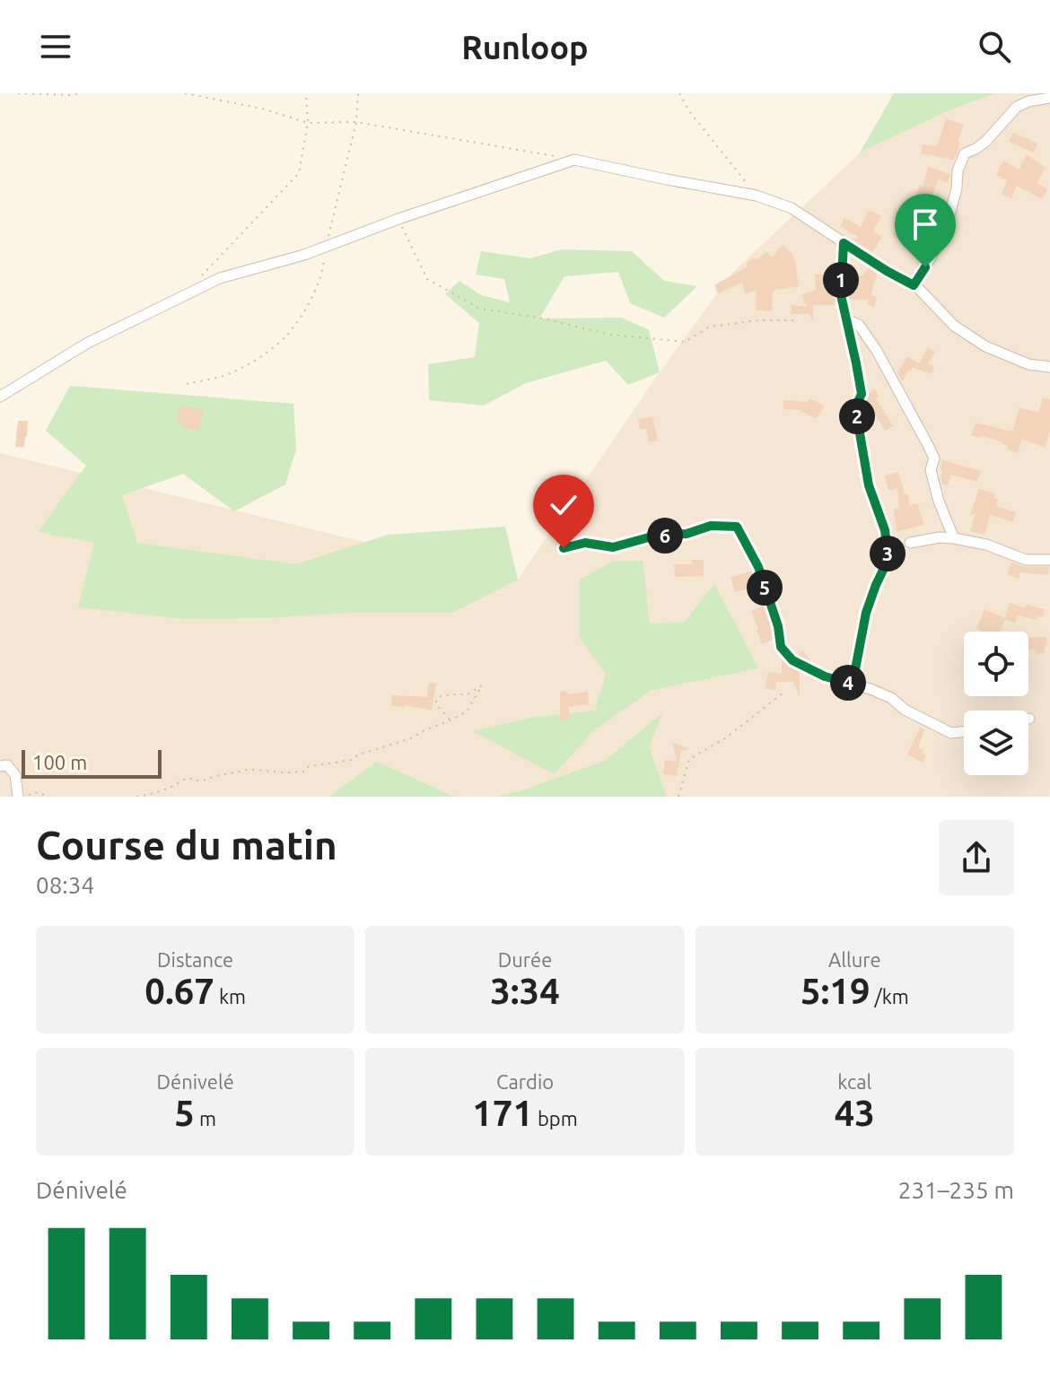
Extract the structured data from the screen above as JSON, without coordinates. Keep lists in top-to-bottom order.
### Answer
{
  "scale_bar": "100 m",
  "page": {
    "header": "Runloop",
    "pins": [
      "1",
      "2",
      "6",
      "3",
      "5",
      "4"
    ],
    "scale": "100 m",
    "heading": ["Course du matin", "08:34"],
    "stats": [
      ["Distance", "0.67 km"],
      ["Durée", "3:34"],
      ["Allure", "5:19 /km"],
      ["Dénivelé", "5 m"],
      ["Cardio", "171 bpm"],
      ["kcal", "43"]
    ],
    "chart": ["Dénivelé", "231–235 m"]
  }
}
